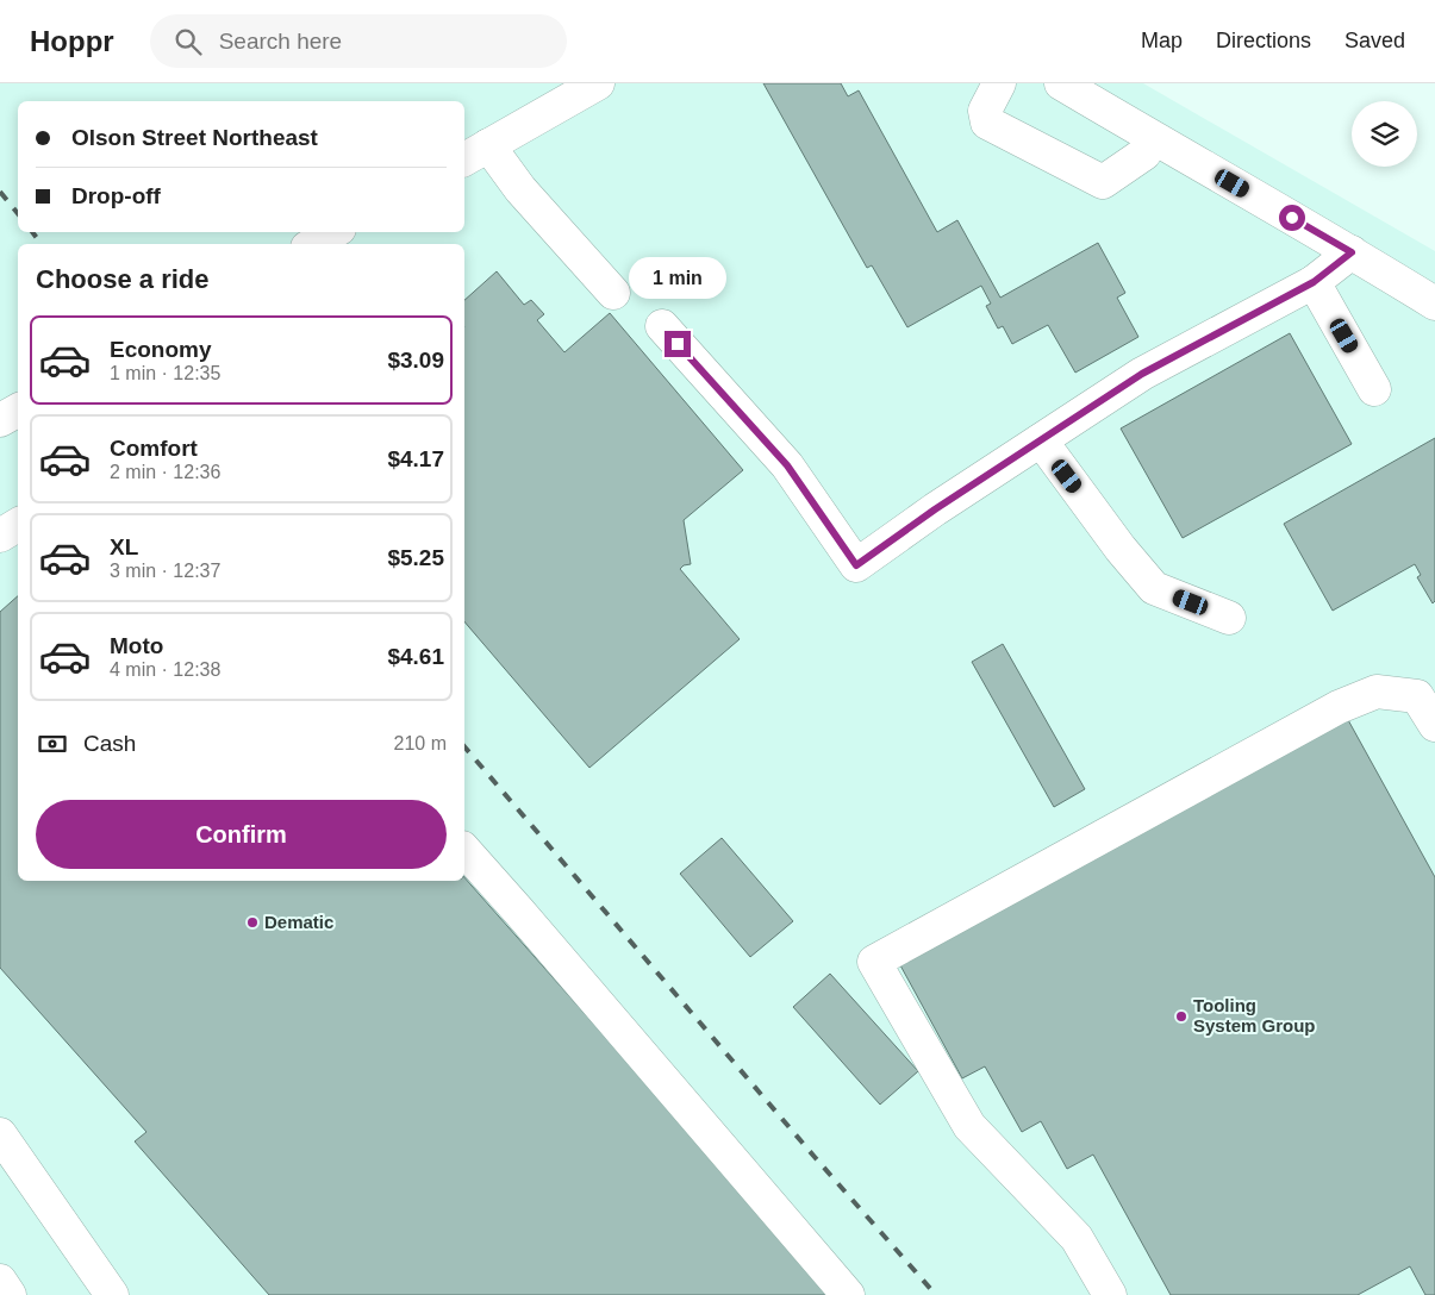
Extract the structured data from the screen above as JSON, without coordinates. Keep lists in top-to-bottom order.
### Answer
{
  "places": ["Dematic", "Tooling System Group"],
  "page": {
    "header": "Hoppr",
    "search": "Search here",
    "nav": ["Map", "Directions", "Saved"],
    "banner": ["Olson Street Northeast", "Drop-off"],
    "heading": "Choose a ride",
    "bubble": "1 min",
    "list": [
      {
        "name": "Economy",
        "note": "1 min · 12:35",
        "value": "$3.09"
      },
      {
        "name": "Comfort",
        "note": "2 min · 12:36",
        "value": "$4.17"
      },
      {
        "name": "XL",
        "note": "3 min · 12:37",
        "value": "$5.25"
      },
      {
        "name": "Moto",
        "note": "4 min · 12:38",
        "value": "$4.61"
      }
    ],
    "pay": ["Cash", "210 m"],
    "buttons": "Confirm"
  }
}
